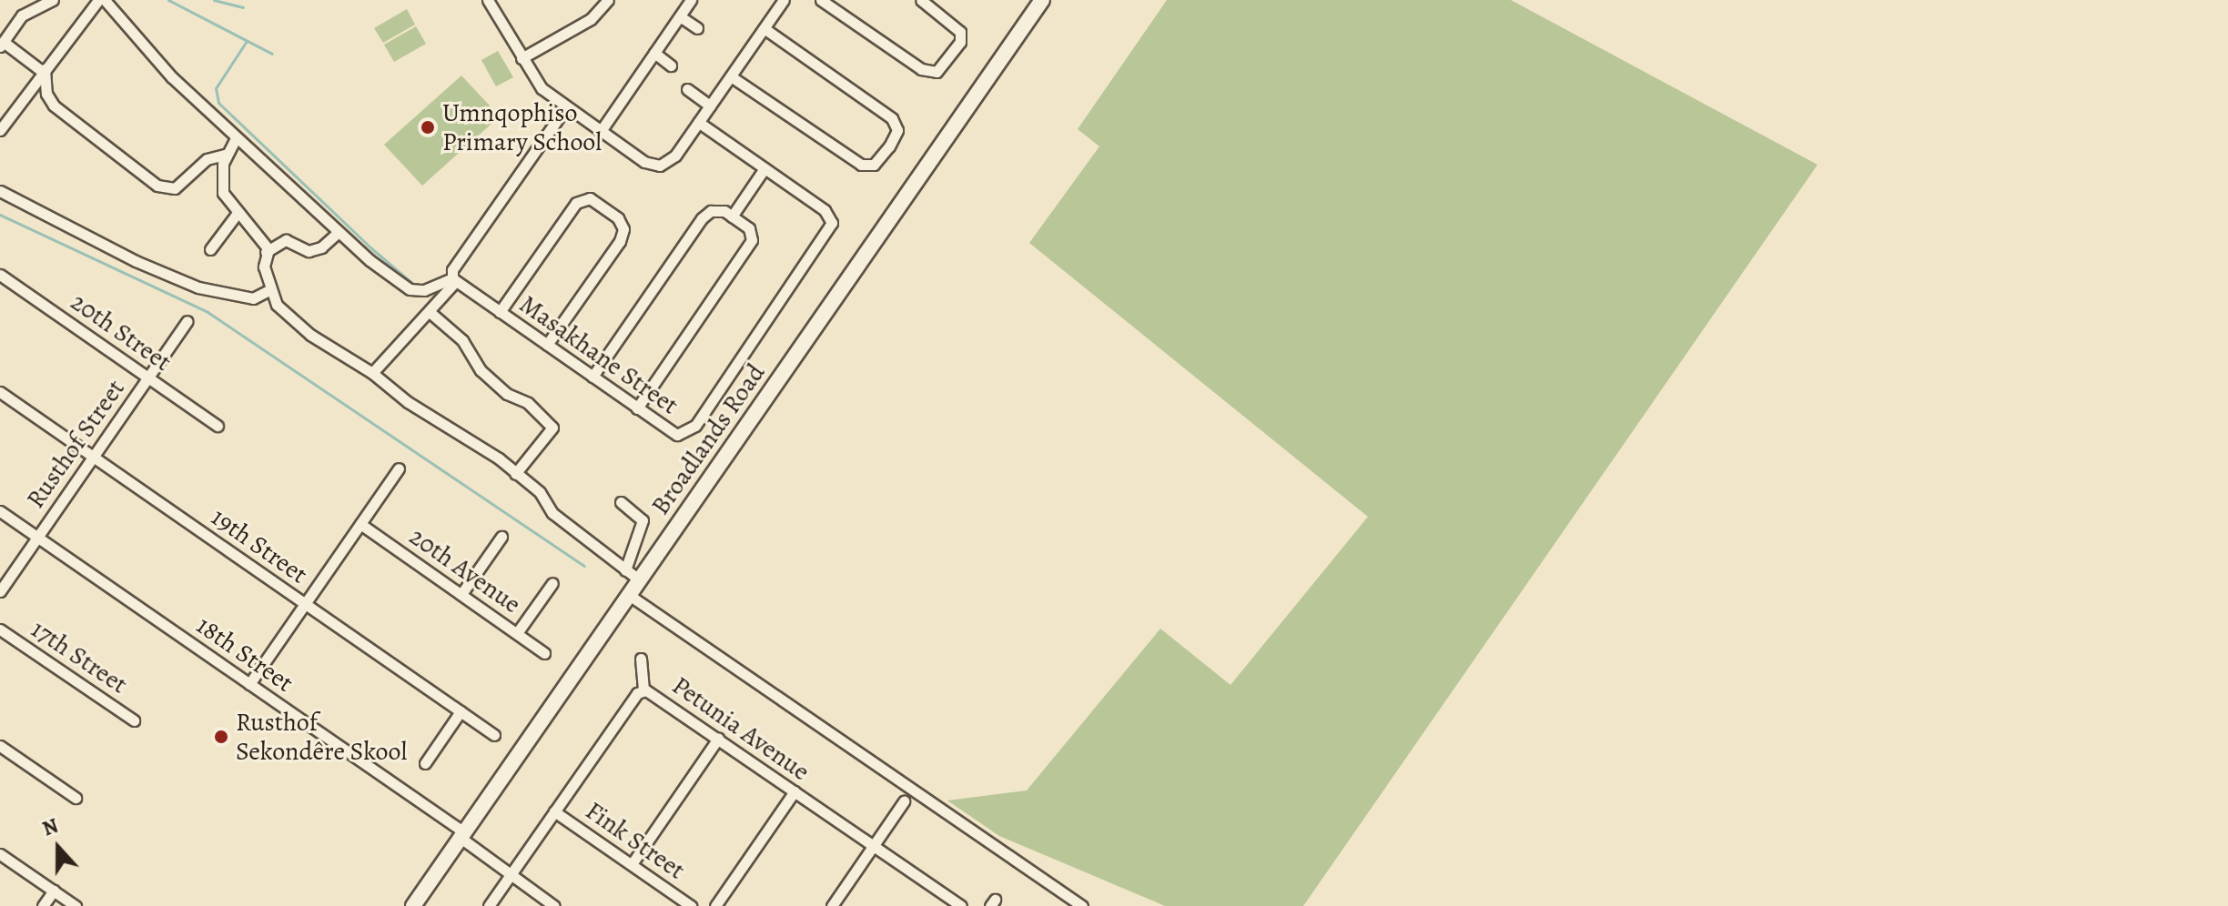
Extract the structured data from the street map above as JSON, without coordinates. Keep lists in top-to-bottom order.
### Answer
{
  "streets": {
    "main road": ["Broadlands Road"],
    "street": [
      "20th Street",
      "Masakhane Street",
      "Rusthof Street",
      "19th Street",
      "20th Avenue",
      "18th Street",
      "17th Street",
      "Petunia Avenue",
      "Fink Street"
    ]
  },
  "crossings": [
    ["20th Street", "Rusthof Street"],
    ["Broadlands Road", "18th Street"],
    ["Rusthof Street", "19th Street"],
    ["Rusthof Street", "18th Street"],
    ["18th Street", "Petunia Avenue"],
    ["Petunia Avenue", "Fink Street"]
  ],
  "places": ["Umnqophiso Primary School", "Rusthof Sekondêre Skool"],
  "north": "top"
}
